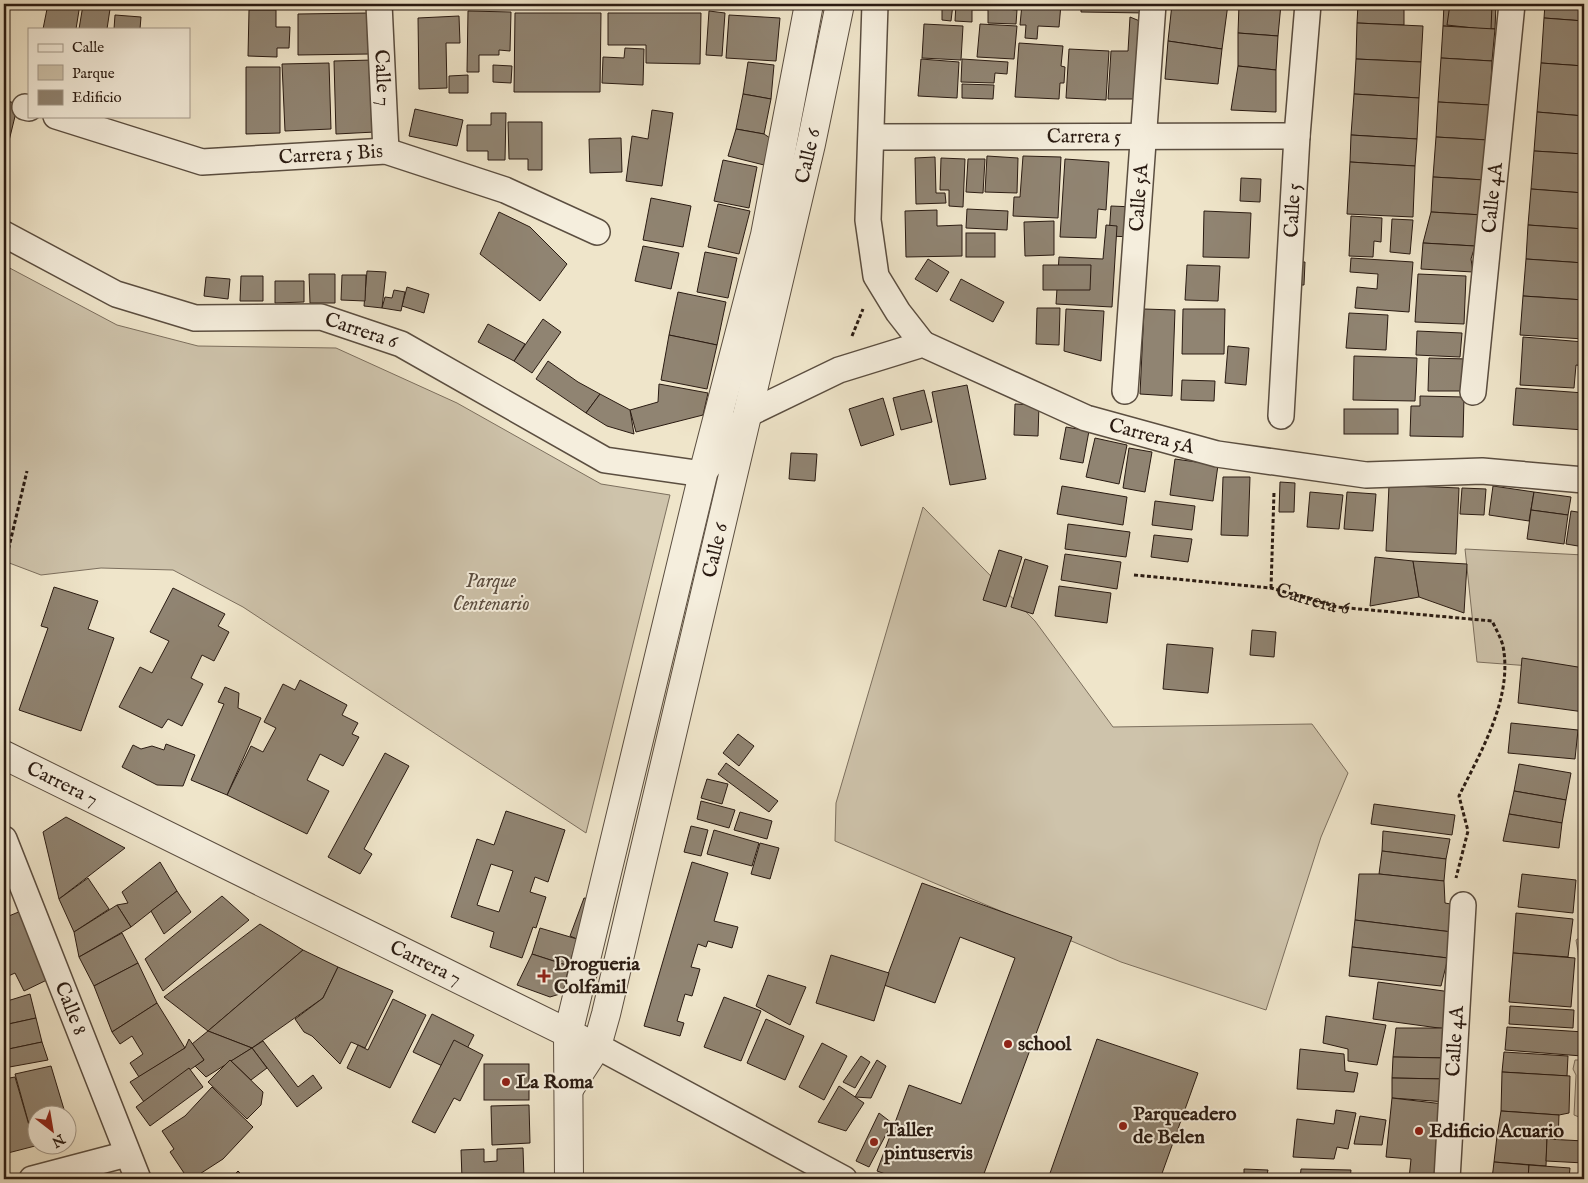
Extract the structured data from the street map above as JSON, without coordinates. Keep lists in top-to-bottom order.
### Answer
{
  "streets": {
    "street": [
      "Calle 7",
      "Carrera 5",
      "Carrera 5 Bis",
      "Calle 6",
      "Calle 5A",
      "Calle 4A",
      "Calle 5",
      "Carrera 6",
      "Carrera 5A",
      "Carrera 7",
      "Calle 8"
    ]
  },
  "crossings": [
    ["Calle 7", "Carrera 5 Bis"],
    ["Carrera 5", "Calle 5A"],
    ["Carrera 5", "Calle 5"],
    ["Calle 6", "Carrera 6"],
    ["Calle 6", "Carrera 7"],
    ["Calle 4A", "Carrera 6"]
  ],
  "parks": ["Parque Centenario"],
  "places": {
    "health": ["Drogueria Colfamil"],
    "other": [
      "school",
      "La Roma",
      "Parqueadero de Belen",
      "Edificio Acuario",
      "Taller pintuservis"
    ]
  },
  "legend": ["Calle", "Parque", "Edificio"],
  "north": "bottom right"
}
